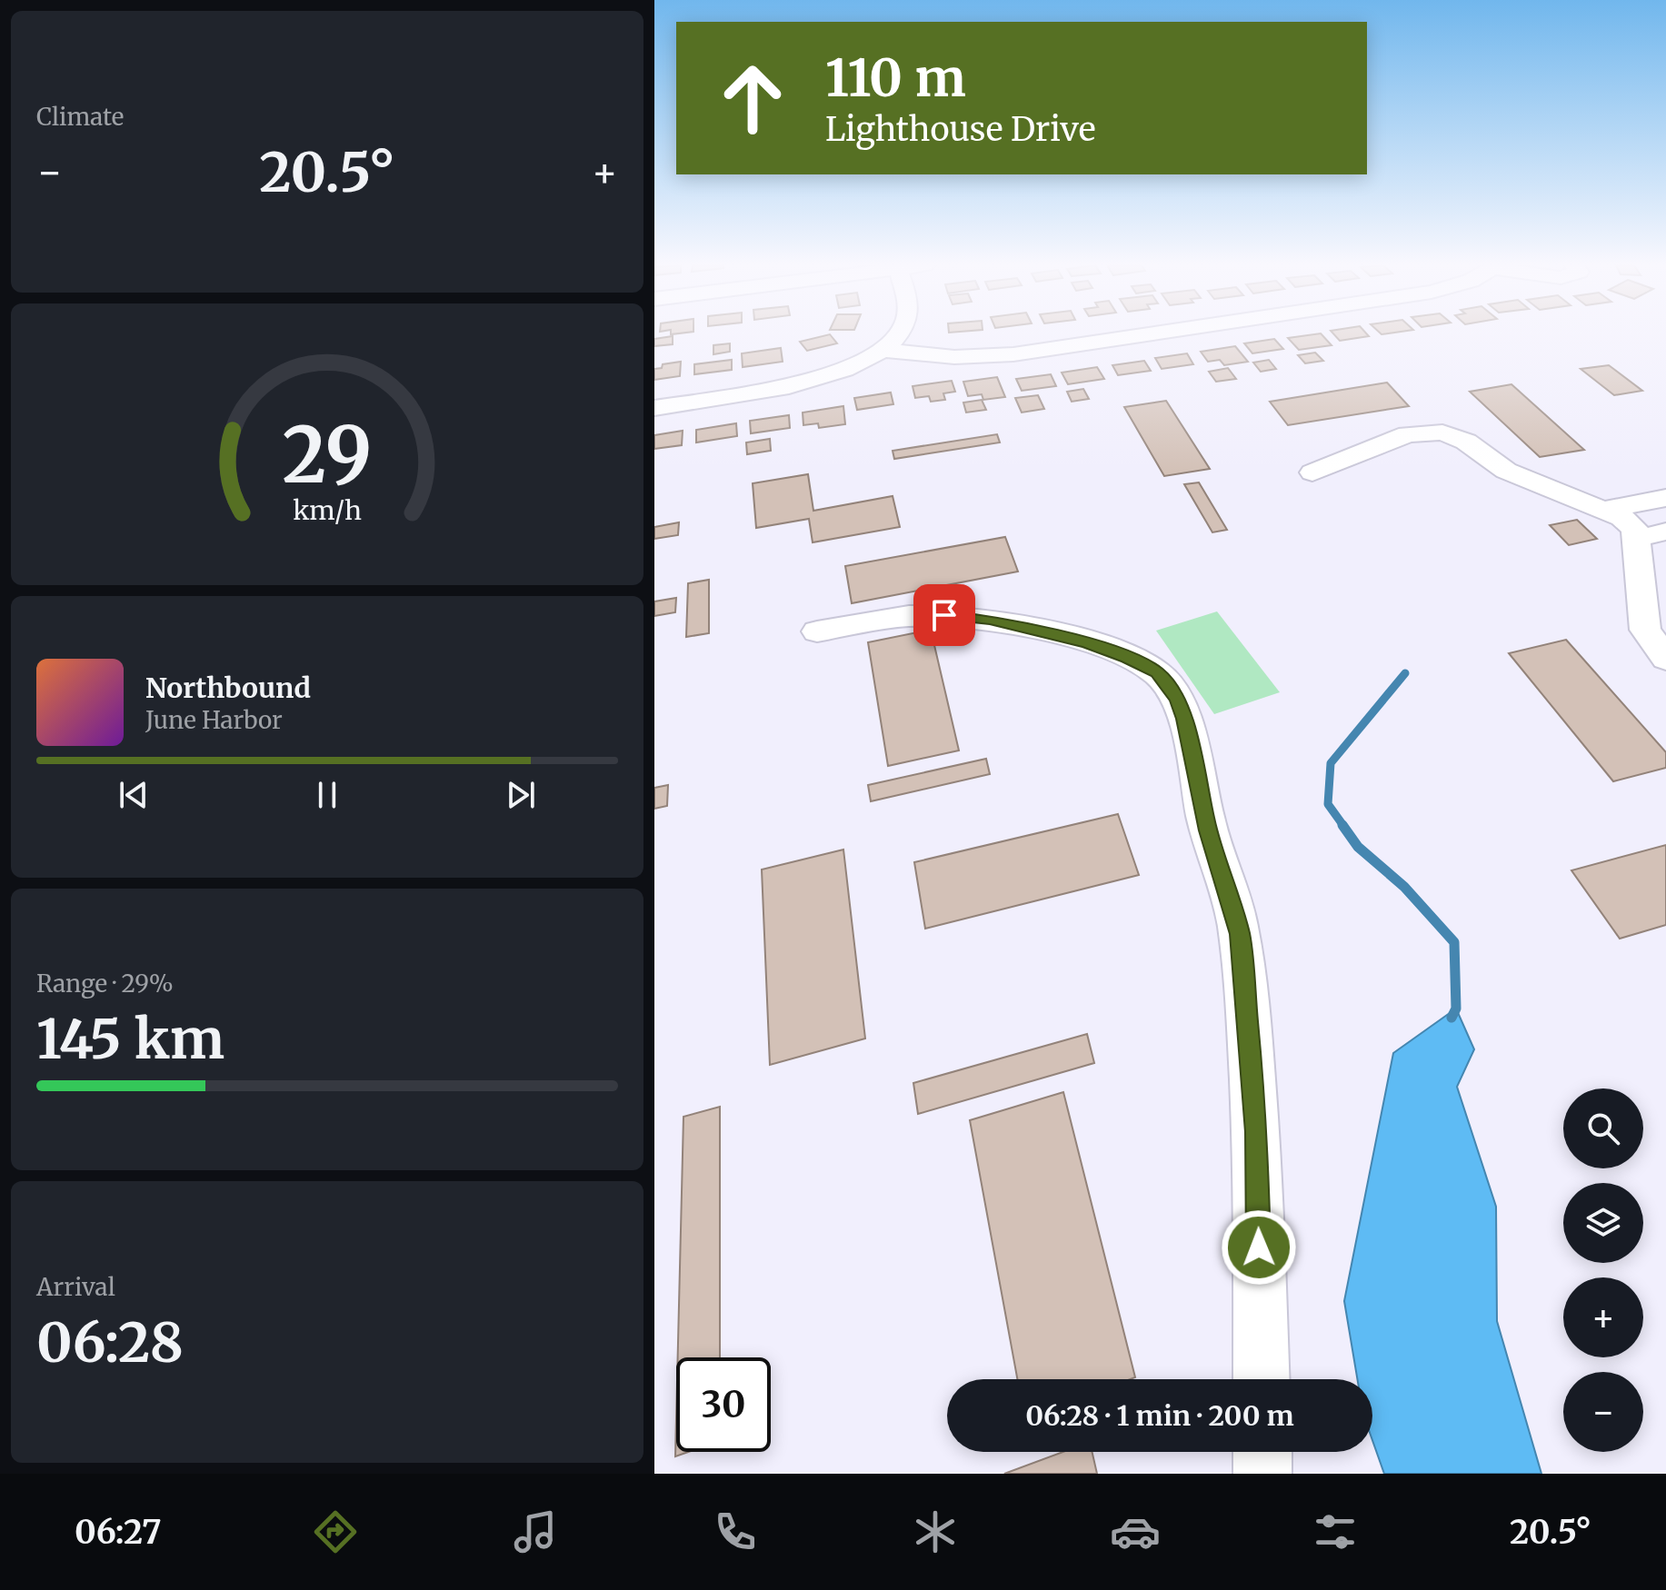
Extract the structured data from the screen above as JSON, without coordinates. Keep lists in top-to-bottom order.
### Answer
{
  "page": {
    "tile": [
      "Climate",
      ["Range · 29%", "145 km"],
      ["Arrival", "06:28"]
    ],
    "turn": ["110 m", "Lighthouse Drive"],
    "heat": ["−", "20.5°", "+"],
    "song": ["Northbound", "June Harbor"],
    "map_buttons": ["+", "−"],
    "limit": "30",
    "trip": "06:28 · 1 min · 200 m",
    "tabs": ["06:27", "20.5°"],
    "gauge": ["29", "km/h"]
  }
}
